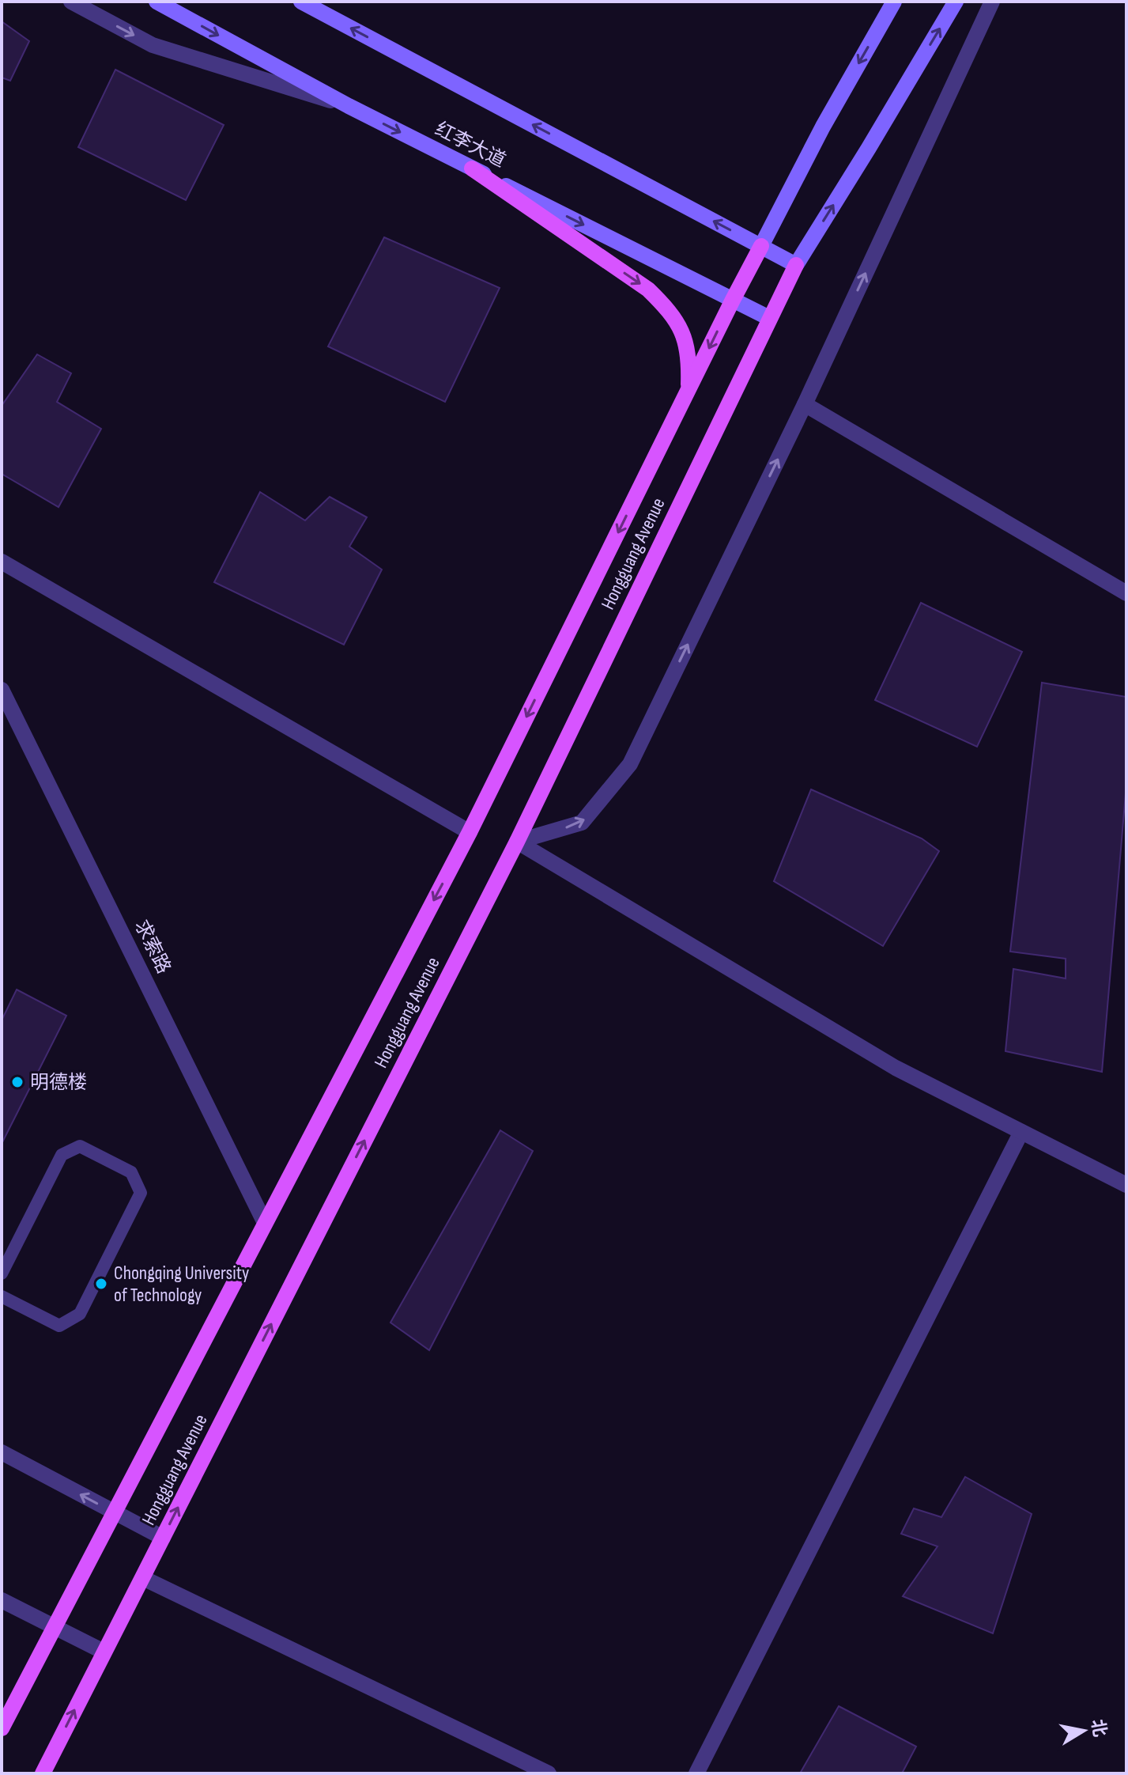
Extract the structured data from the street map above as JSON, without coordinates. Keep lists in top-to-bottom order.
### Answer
{
  "streets": {
    "main road": ["红李大道", "Hongguang Avenue"],
    "street": ["求索路"]
  },
  "crossings": [
    ["红李大道", "Hongguang Avenue"],
    ["Hongguang Avenue", "求索路"]
  ],
  "places": ["明德楼", "Chongqing University of Technology"],
  "north": "right"
}
